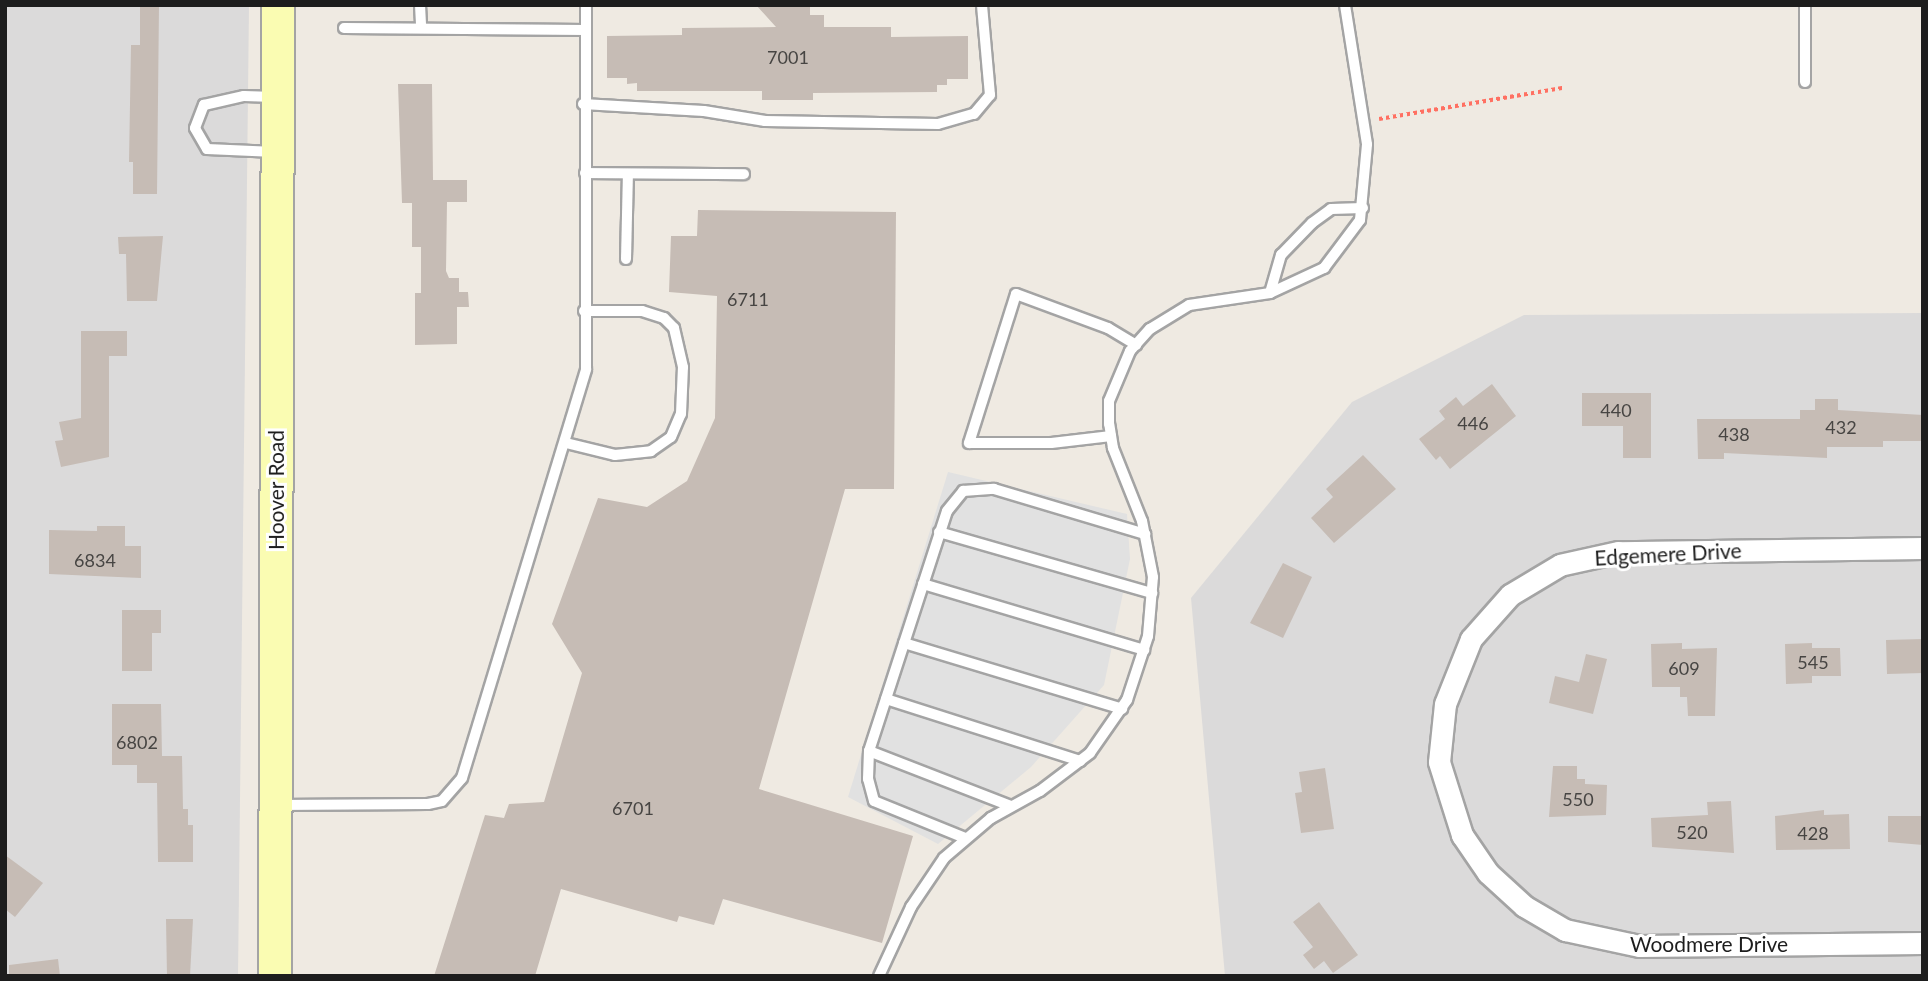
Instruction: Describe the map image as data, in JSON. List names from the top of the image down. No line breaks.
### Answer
{"streets":{"street":["Hoover Road","Edgemere Drive","Woodmere Drive"]},"crossings":[["Edgemere Drive","Woodmere Drive"]],"house_numbers":["7001","6711","440","446","432","438","6834","545","609","6802","550","6701","520","428"]}
